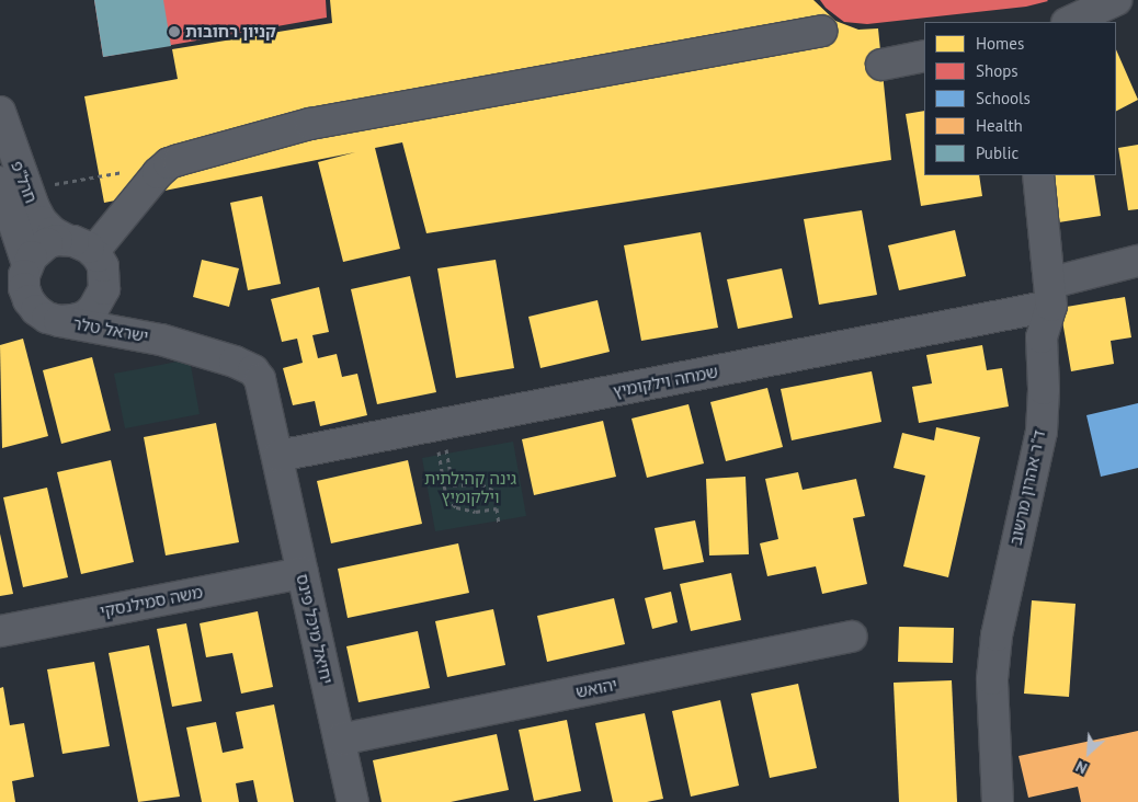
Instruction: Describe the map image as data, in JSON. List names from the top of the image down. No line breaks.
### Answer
{"streets":{"street":["חרל\"פ","ישראל טלר","שמחה וילקומיץ","ד\"ר אהרון מרשוב","משה סמילנסקי","יחיאל מיכל פינס","יהואש"]},"crossings":[["חרל\"פ","ישראל טלר"],["ישראל טלר","שמחה וילקומיץ"],["ישראל טלר","יחיאל מיכל פינס"],["שמחה וילקומיץ","ד\"ר אהרון מרשוב"],["שמחה וילקומיץ","יחיאל מיכל פינס"],["משה סמילנסקי","יחיאל מיכל פינס"],["יחיאל מיכל פינס","יהואש"]],"parks":["גינה קהילתית וילקומיץ"],"places":["קניון רחובות"],"legend":["Homes","Shops","Schools","Health","Public"],"north":"bottom left"}
